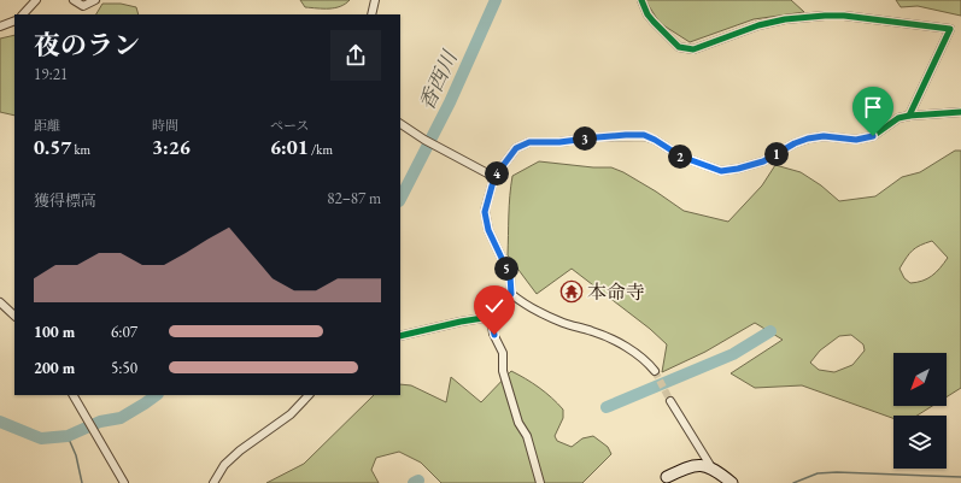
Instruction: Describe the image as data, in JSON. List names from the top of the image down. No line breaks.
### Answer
{"water":["香西川"],"places":{"temple":["本命寺"]},"north":"bottom left","page":{"heading":["夜のラン","19:21"],"stats":[["距離","0.57 km"],["時間","3:26"],["ペース","6:01 /km"]],"pins":["3","1","2","4","5"],"chart":["獲得標高","82–87 m"],"list":[{"name":"100 m","note":"6:07"},{"name":"200 m","note":"5:50"}]}}
